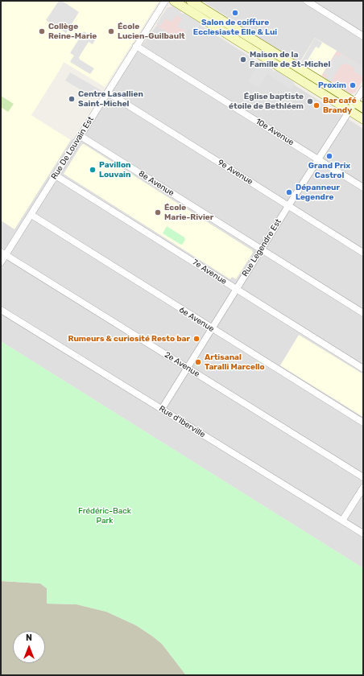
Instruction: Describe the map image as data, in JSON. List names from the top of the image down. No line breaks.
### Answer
{"streets":{"street":["10e Avenue","Rue De Louvain Est","9e Avenue","8e Avenue","Rue Legendre Est","7e Avenue","6e Avenue","2e Avenue","Rue d'Iberville"]},"crossings":[["10e Avenue","Rue De Louvain Est"],["10e Avenue","Rue Legendre Est"],["Rue De Louvain Est","9e Avenue"],["Rue De Louvain Est","8e Avenue"],["Rue De Louvain Est","7e Avenue"],["Rue De Louvain Est","6e Avenue"],["Rue De Louvain Est","2e Avenue"],["9e Avenue","Rue Legendre Est"],["8e Avenue","Rue Legendre Est"],["Rue Legendre Est","7e Avenue"],["Rue Legendre Est","6e Avenue"],["Rue Legendre Est","2e Avenue"],["Rue Legendre Est","Rue d'Iberville"]],"parks":["Frédéric-Back Park"],"places":["Salon de coiffure Ecclesiaste Elle & Lui","Collège Reine-Marie","École Lucien-Guilbault","Maison de la Famille de St-Michel","Proxim","Centre Lasallien Saint-Michel","Église baptiste étoile de Bethléem","Bar café Brandy","Grand Prix Castrol","Pavillon Louvain","Dépanneur Legendre","École Marie-Rivier","Rumeurs & curiosité Resto bar","Artisanal Taralli Marcello"],"north":"top"}
